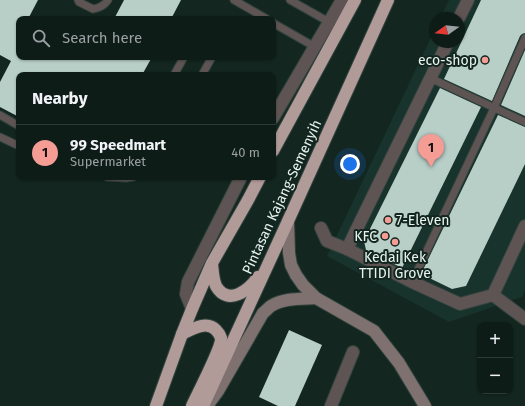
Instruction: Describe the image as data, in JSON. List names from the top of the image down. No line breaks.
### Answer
{"streets":{"highway":["Pintasan Kajang-Semenyih"]},"places":["eco-shop","7-Eleven","KFC","Kedai Kek TTIDI Grove"],"north":"left","page":{"search":"Search here","heading":"Nearby","list":[{"mark":"1","name":"99 Speedmart","note":"Supermarket","value":"40 m"}],"pins":"1","map_buttons":["+","−"]}}
